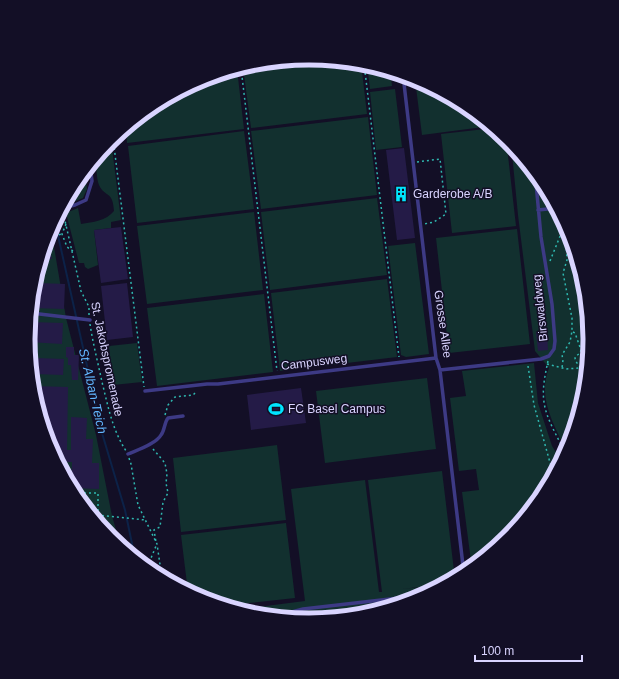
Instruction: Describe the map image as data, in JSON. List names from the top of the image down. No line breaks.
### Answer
{"streets":{"lane":["Birswaldweg","Grosse Allee","Campusweg"],"path":["St. Jakobspromenade"]},"crossings":[["Birswaldweg","Grosse Allee"],["Grosse Allee","Campusweg"]],"water":["St. Alban-Teich"],"places":{"building":["Garderobe A/B"],"sports":["FC Basel Campus"]},"scale_bar":"100 m"}
